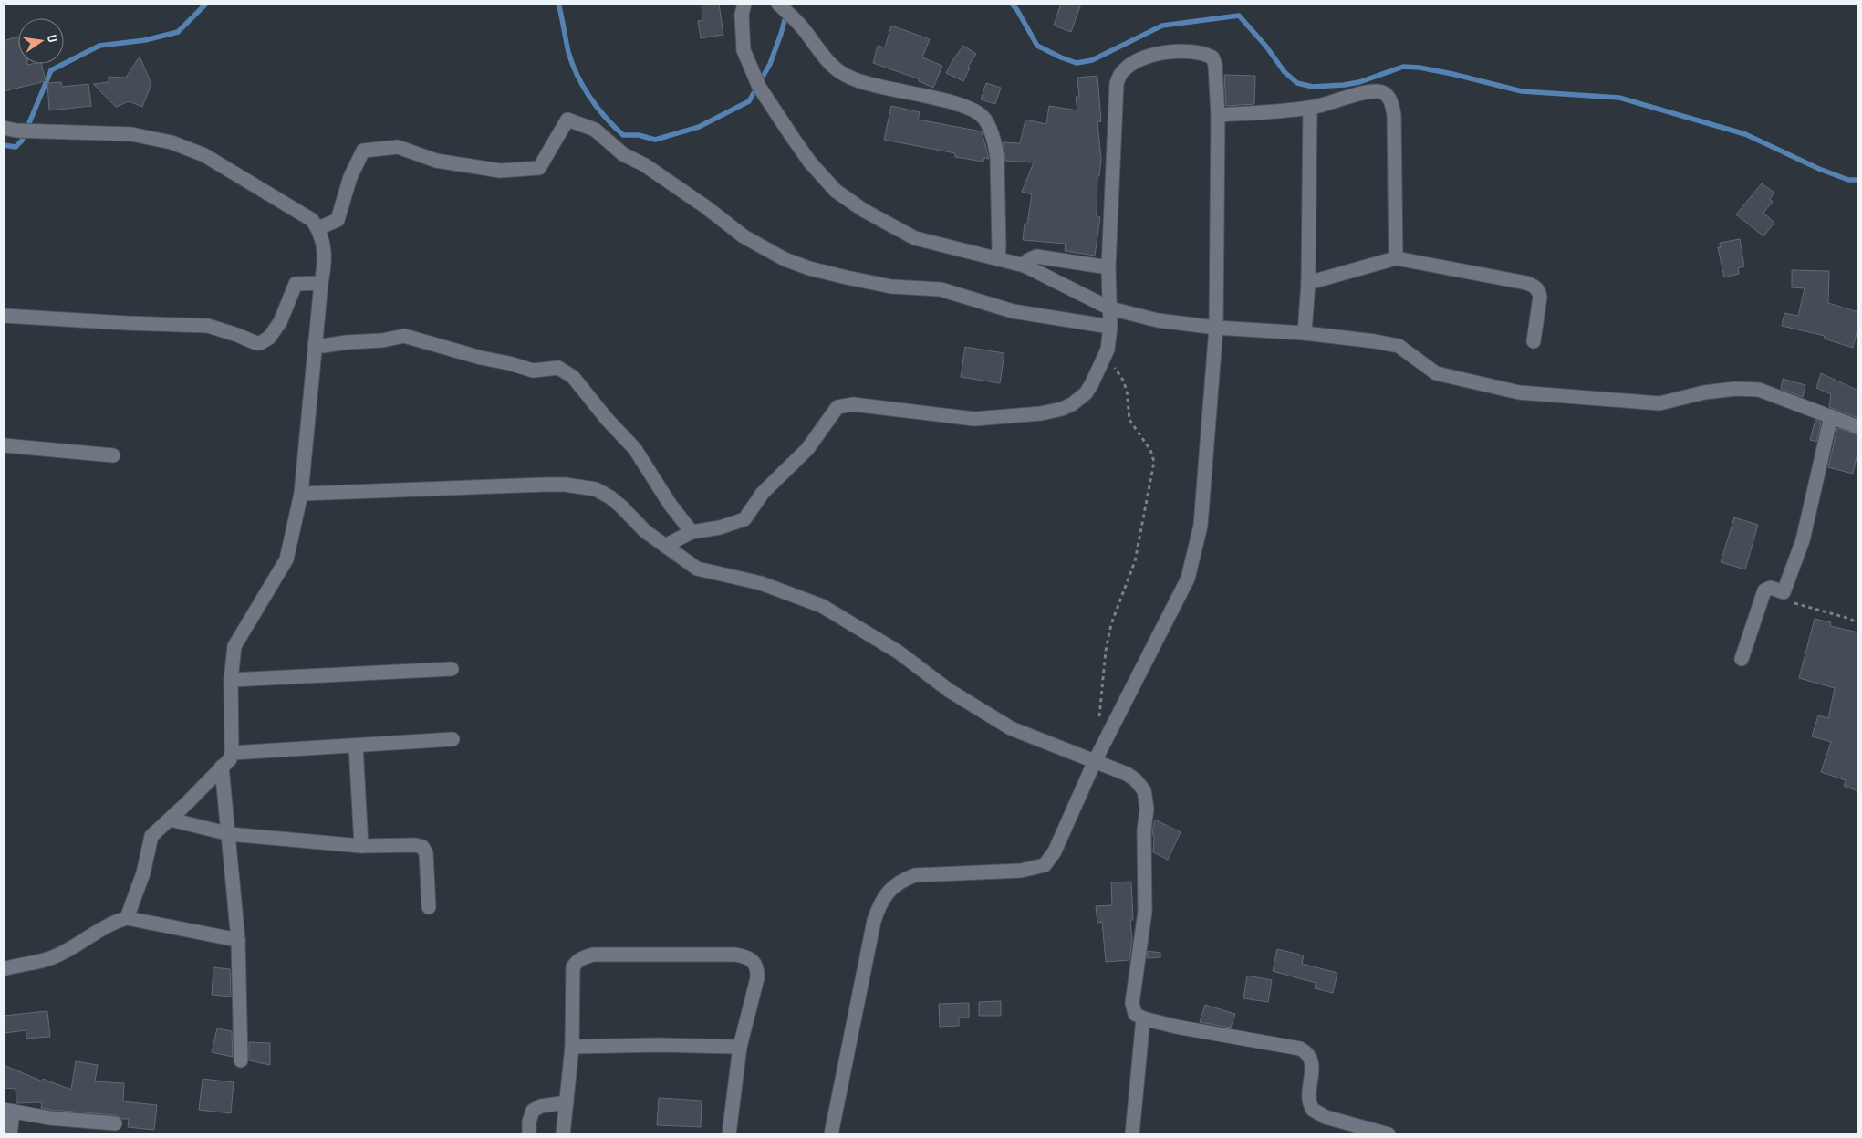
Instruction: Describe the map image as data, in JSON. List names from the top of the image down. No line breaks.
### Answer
{"north":"right"}
